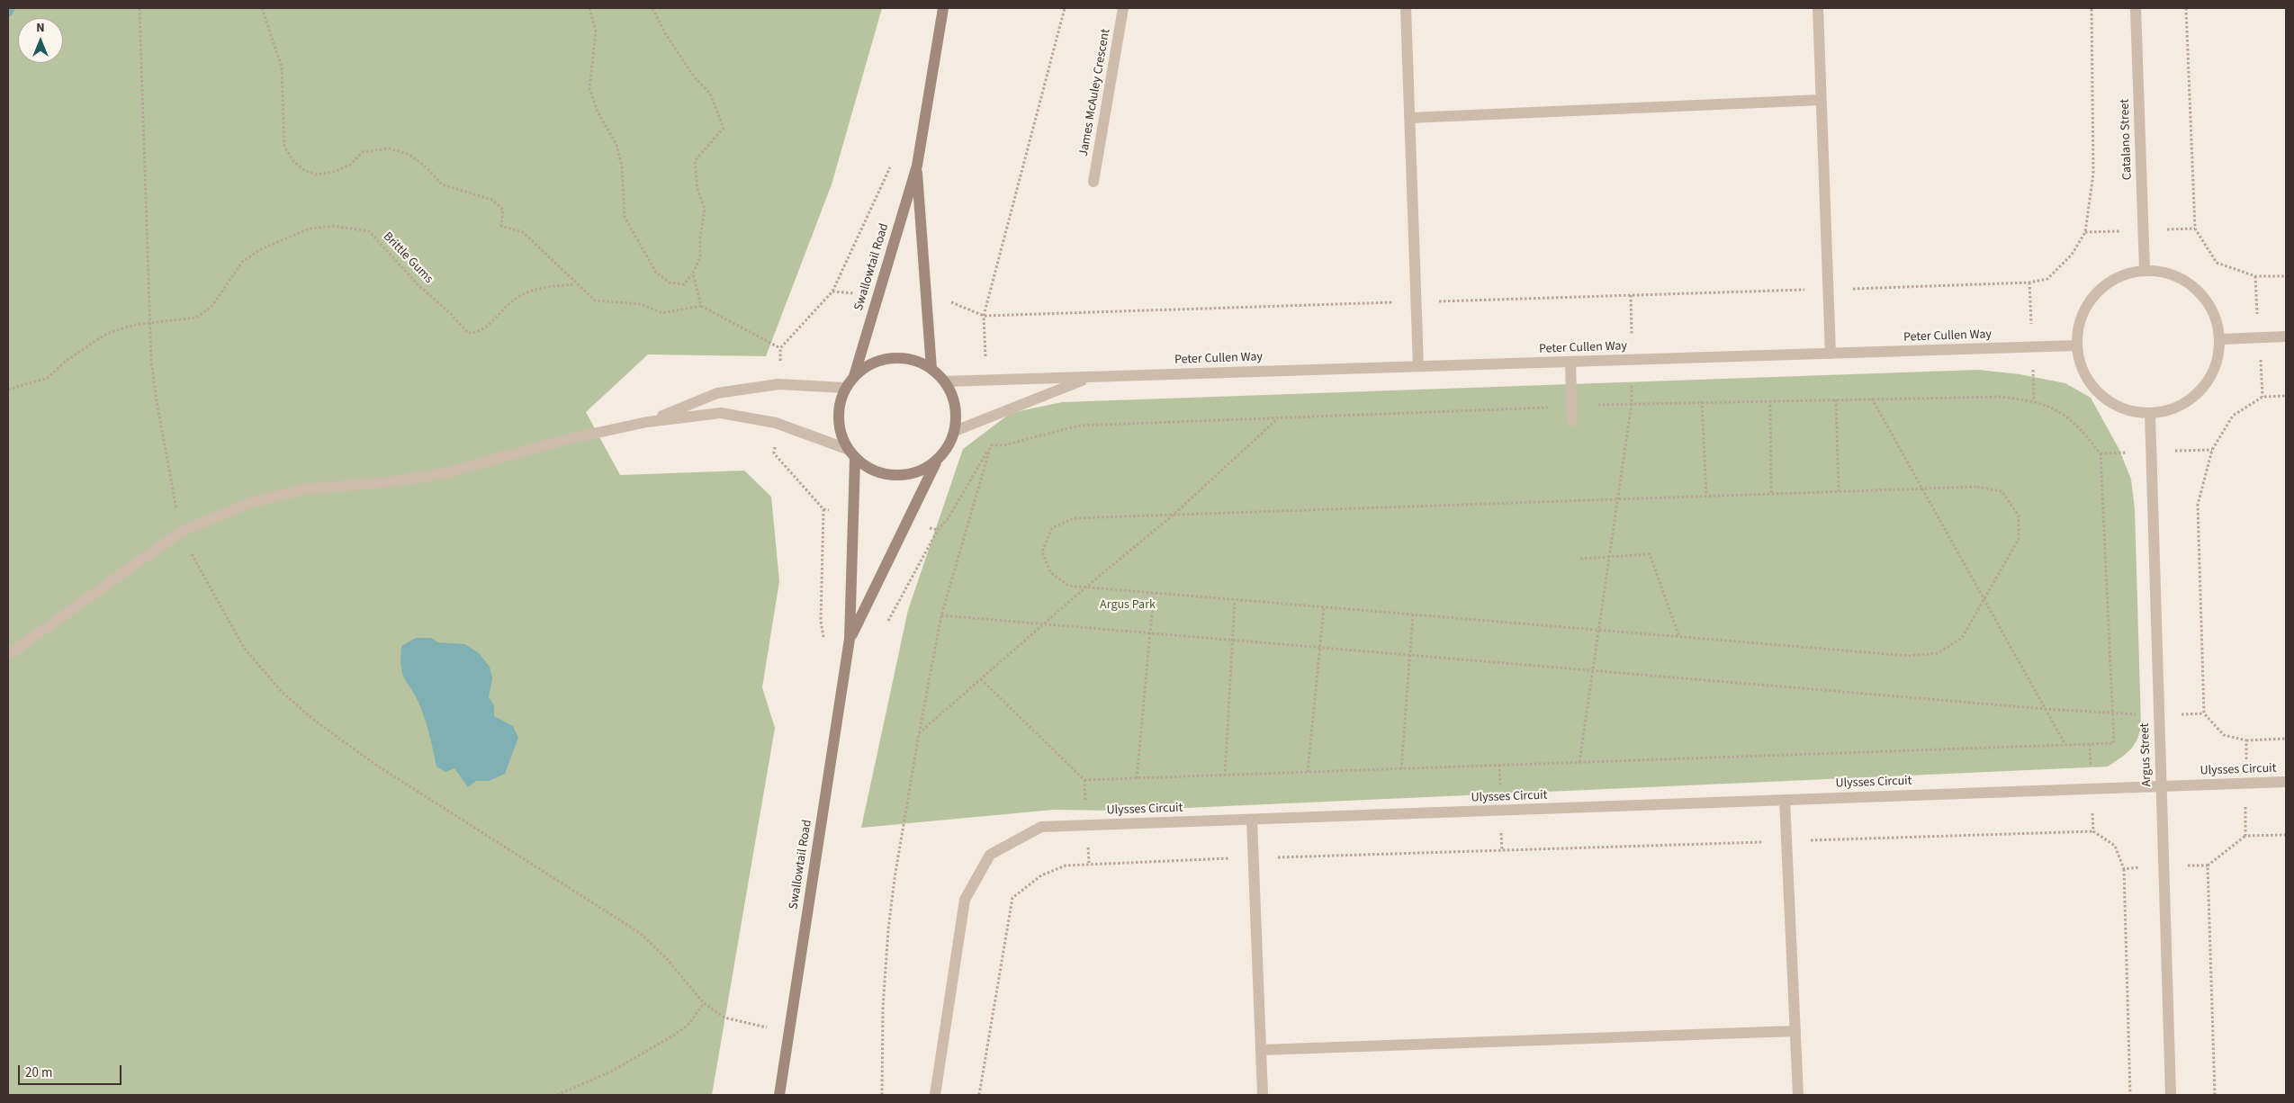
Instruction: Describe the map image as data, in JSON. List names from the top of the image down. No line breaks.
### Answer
{"streets":{"street":["James McAuley Crescent","Catalano Street","Swallowtail Road","Peter Cullen Way","Argus Street","Ulysses Circuit"],"path":["Brittle Gums"]},"crossings":[["Catalano Street","Peter Cullen Way"],["Catalano Street","Argus Street"],["Swallowtail Road","Peter Cullen Way"],["Peter Cullen Way","Argus Street"],["Argus Street","Ulysses Circuit"]],"parks":["Argus Park"],"scale_bar":"20 m","north":"top"}
